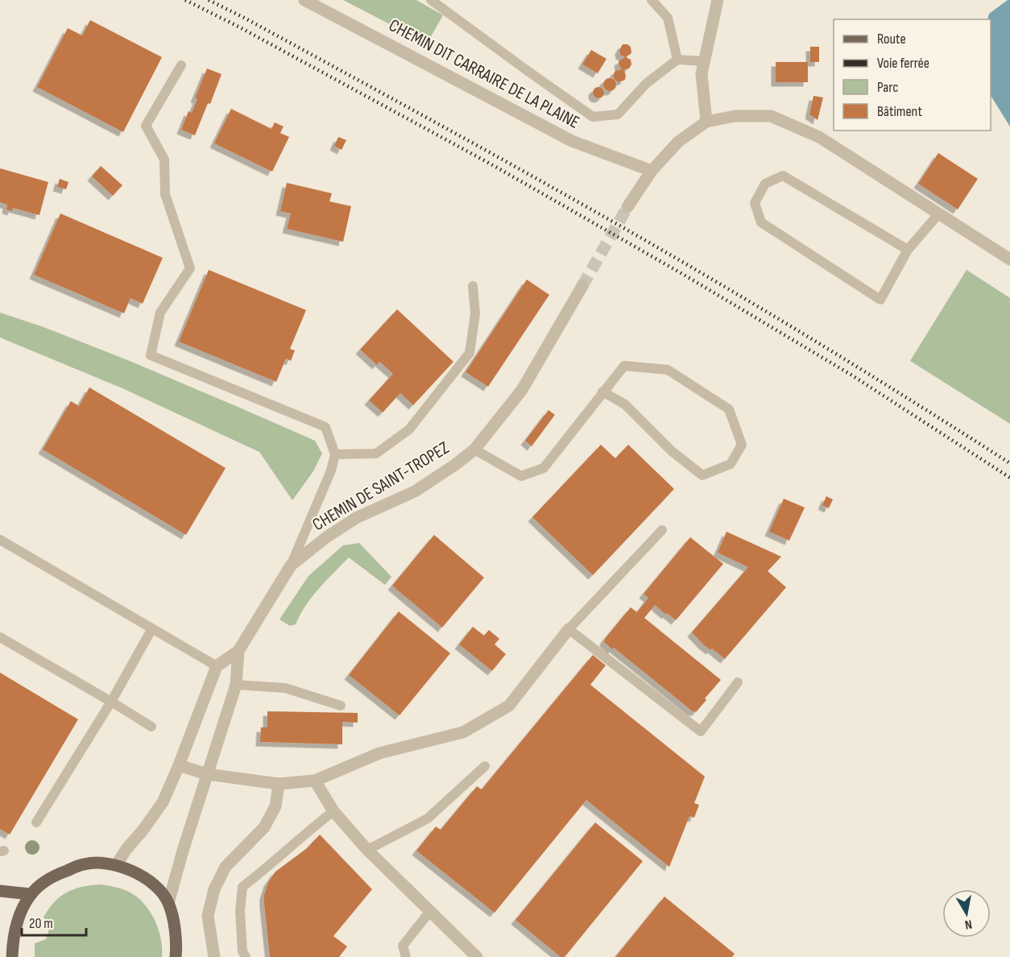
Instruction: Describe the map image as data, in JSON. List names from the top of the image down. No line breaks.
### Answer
{"streets":{"street":["CHEMIN DIT CARRAIRE DE LA PLAINE","CHEMIN DE SAINT-TROPEZ"]},"legend":["Route","Voie ferrée","Parc","Bâtiment"],"scale_bar":"20 m","north":"bottom"}
